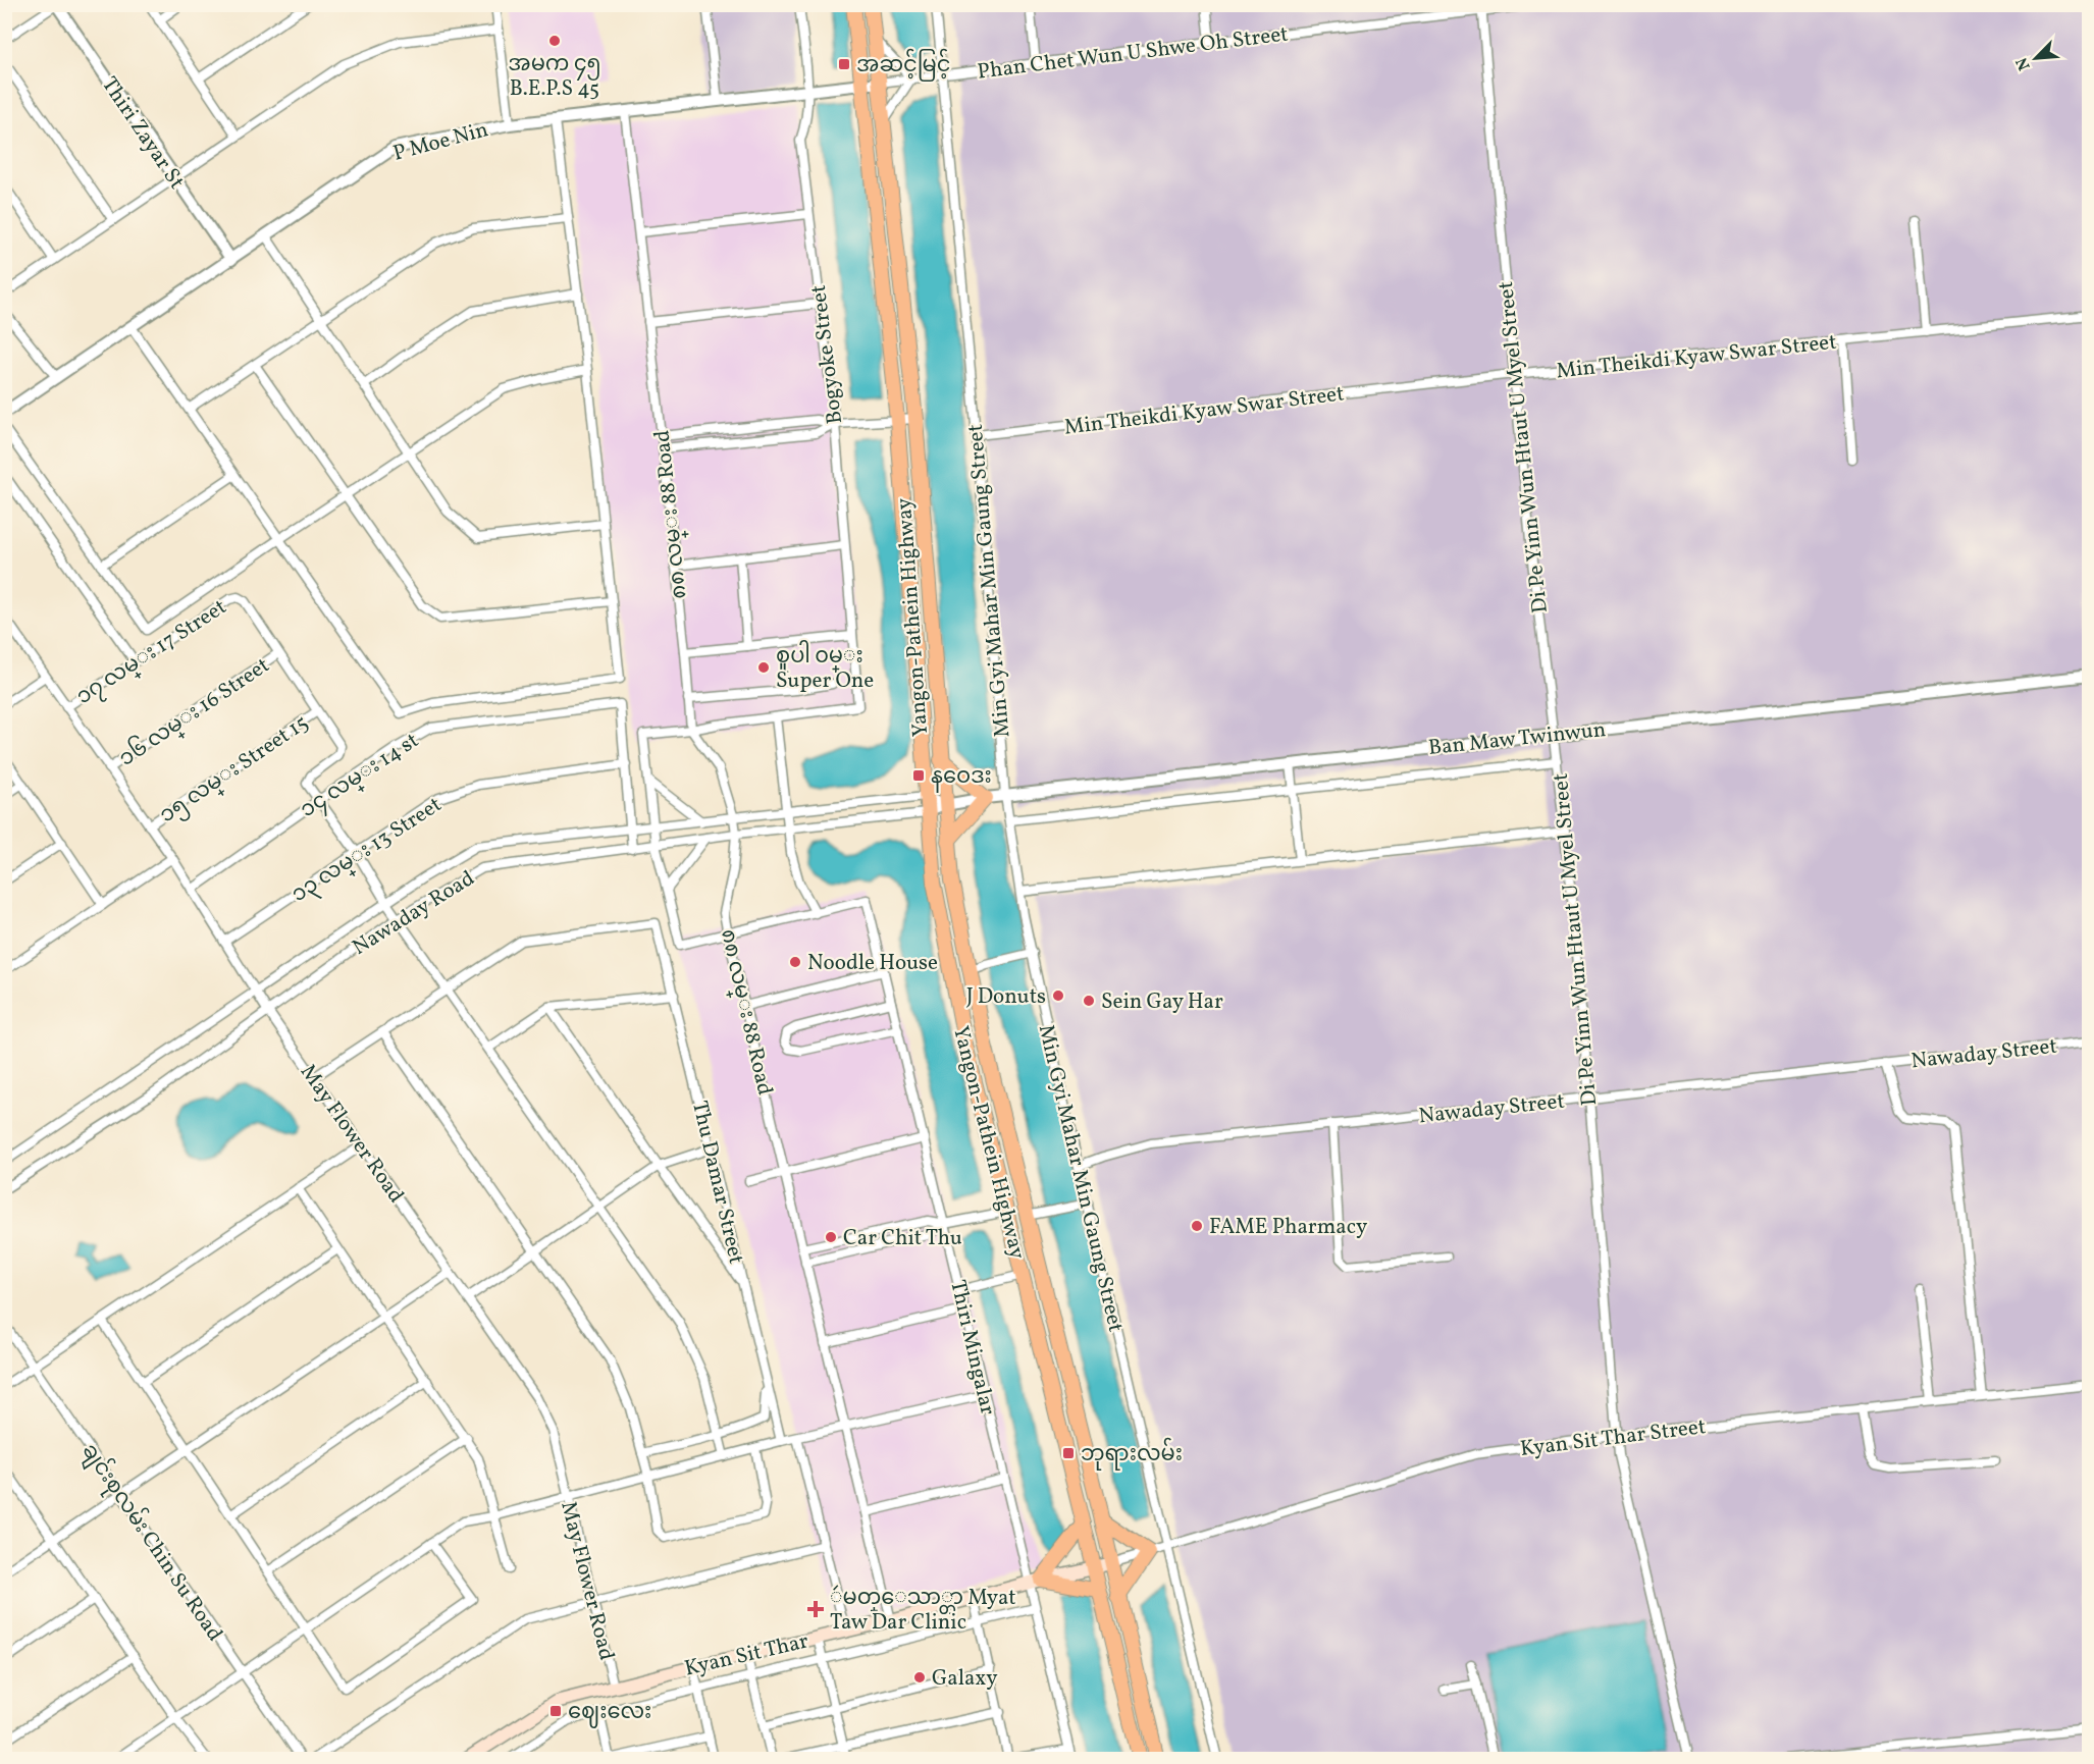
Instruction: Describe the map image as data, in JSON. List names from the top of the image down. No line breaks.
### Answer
{"streets":{"main road":["Yangon-Pathein Highway","Kyan Sit Thar"],"street":["Phan Chet Wun U Shwe Oh Street","Thiri Zayar St","P Moe Nin","Bogyoke Street","Min Theikdi Kyaw Swar Street","Di Pe Yinn Wun Htaut U Myel Street","၈၈ လမ္း 88 Road","Min Gyi Mahar Min Gaung Street","၁၇ လမ္း 17 Street","၁၆ လမ္း 16 Street","Ban Maw Twinwun","၁၅ လမ္း Street 15","၁၄ လမ္း 14 st","၁၃ လမ္း 13 Street","Nawaday Road","Nawaday Street","May Flower Road","Thu Damar Street","Thiri Mingalar","Kyan Sit Thar Street","ချင်းစုလမ်း Chin Su Road"]},"crossings":[["Phan Chet Wun U Shwe Oh Street","P Moe Nin"],["Phan Chet Wun U Shwe Oh Street","Di Pe Yinn Wun Htaut U Myel Street"],["Phan Chet Wun U Shwe Oh Street","Min Gyi Mahar Min Gaung Street"],["Phan Chet Wun U Shwe Oh Street","Yangon-Pathein Highway"],["Thiri Zayar St","P Moe Nin"],["P Moe Nin","Bogyoke Street"],["P Moe Nin","၈၈ လမ္း 88 Road"],["P Moe Nin","Yangon-Pathein Highway"],["Min Theikdi Kyaw Swar Street","Di Pe Yinn Wun Htaut U Myel Street"],["Min Theikdi Kyaw Swar Street","Min Gyi Mahar Min Gaung Street"],["Di Pe Yinn Wun Htaut U Myel Street","Ban Maw Twinwun"],["Di Pe Yinn Wun Htaut U Myel Street","Nawaday Street"],["Di Pe Yinn Wun Htaut U Myel Street","Kyan Sit Thar Street"],["၈၈ လမ္း 88 Road","Nawaday Road"],["၈၈ လမ္း 88 Road","Kyan Sit Thar"],["Min Gyi Mahar Min Gaung Street","Ban Maw Twinwun"],["Min Gyi Mahar Min Gaung Street","Nawaday Street"],["Min Gyi Mahar Min Gaung Street","Kyan Sit Thar Street"],["Yangon-Pathein Highway","Ban Maw Twinwun"],["Yangon-Pathein Highway","Nawaday Road"],["Yangon-Pathein Highway","Kyan Sit Thar Street"],["Yangon-Pathein Highway","Kyan Sit Thar"],["၁၇ လမ္း 17 Street","၁၆ လမ္း 16 Street"],["၁၇ လမ္း 17 Street","၁၅ လမ္း Street 15"],["၁၇ လမ္း 17 Street","၁၄ လမ္း 14 st"],["၁၇ လမ္း 17 Street","May Flower Road"],["၁၆ လမ္း 16 Street","May Flower Road"],["Ban Maw Twinwun","Nawaday Road"],["၁၅ လမ္း Street 15","May Flower Road"],["၁၄ လမ္း 14 st","၁၃ လမ္း 13 Street"],["၁၄ လမ္း 14 st","May Flower Road"],["၁၃ လမ္း 13 Street","May Flower Road"],["Nawaday Road","May Flower Road"],["May Flower Road","Kyan Sit Thar"],["Thiri Mingalar","Kyan Sit Thar"],["Kyan Sit Thar Street","Kyan Sit Thar"]],"places":{"other":["အမက ၄၅ B.E.P.S 45","စူပါ ၀မ္း Super One","Noodle House","J Donuts","Sein Gay Har","FAME Pharmacy","Car Chit Thu","Galaxy"],"transit":["အဆင့်မြင့်","နဝေဒး","ဘုရားလမ်း","ဈေးလေး"],"health":["ဴမတ္ေသာ္တာ Myat Taw Dar Clinic"]},"north":"bottom left"}
